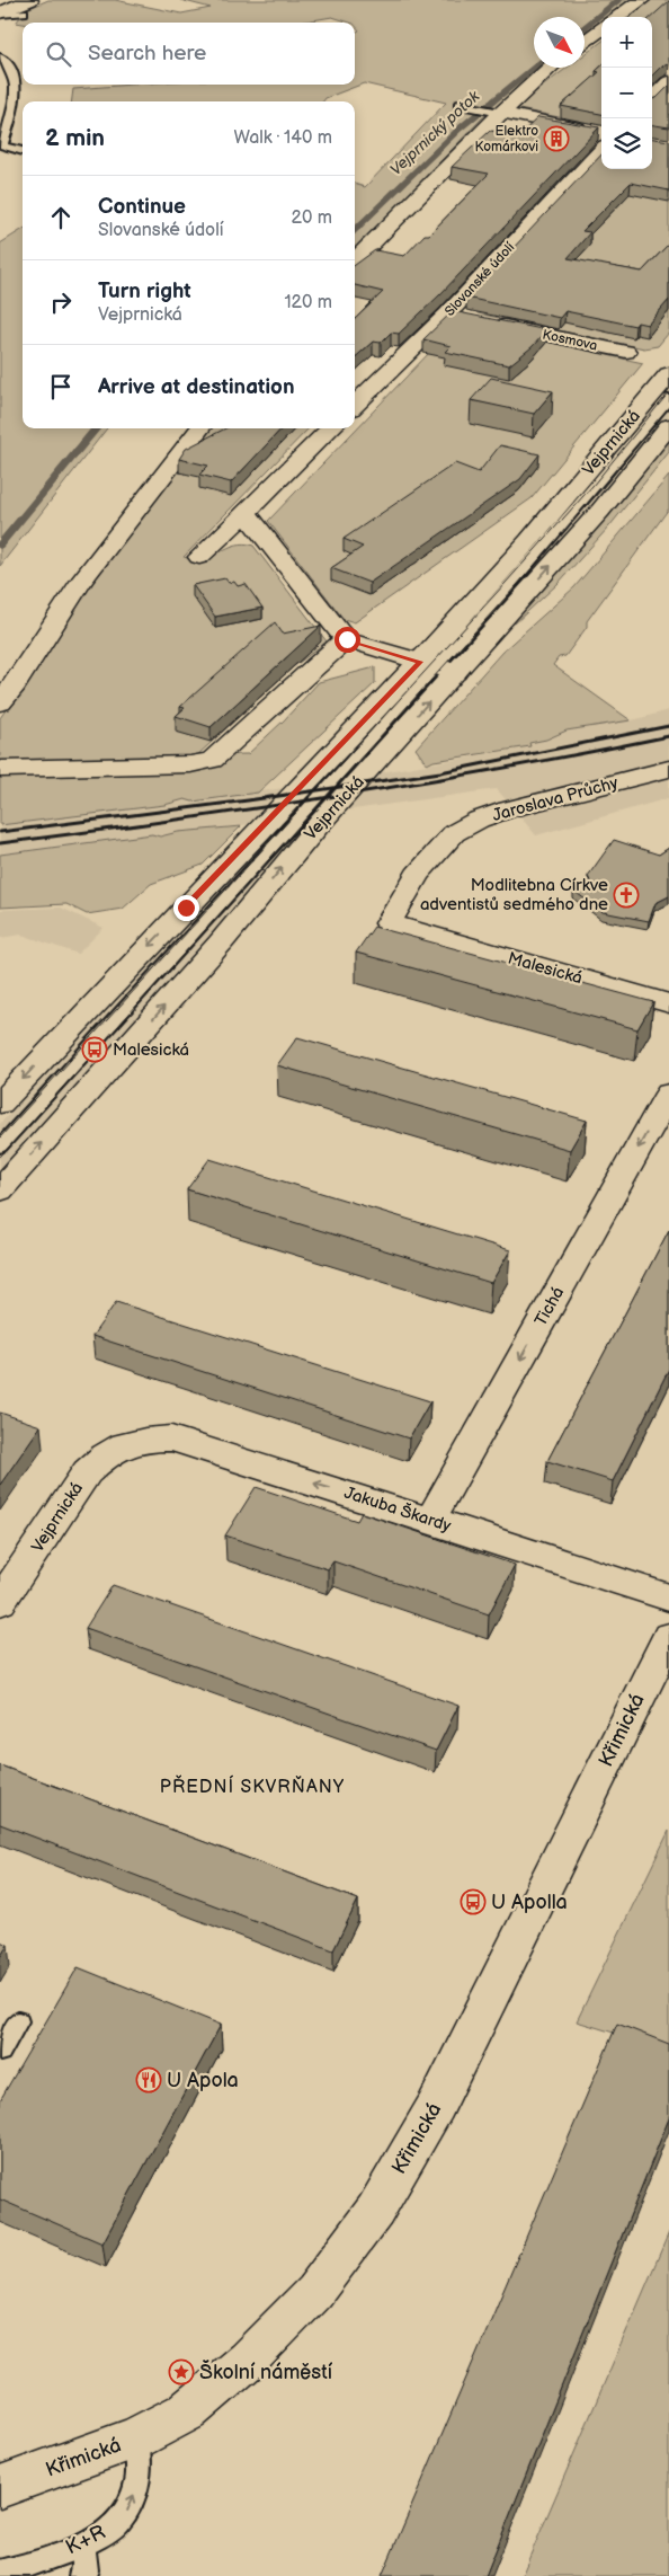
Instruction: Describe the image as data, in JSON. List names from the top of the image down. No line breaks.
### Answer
{"streets":{"street":["Slovanské údolí","Kosmova","Vejprnická","Jaroslava Průchy","Malesická","Tichá","Jakuba Škardy","Křimická"],"lane":["K+R"]},"crossings":[["Vejprnická","Jakuba Škardy"],["Jaroslava Průchy","Malesická"],["Tichá","Jakuba Škardy"],["Křimická","K+R"]],"one_way":["Tichá","Jakuba Škardy","K+R"],"districts":["PŘEDNÍ SKVRŇANY"],"water":["Vejprnický potok"],"places":{"building":["Elektro Komárkovi"],"church":["Modlitebna Církve adventistů sedmého dne"],"bus stop":["Malesická","U Apolla"],"restaurant":["U Apola"],"place":["Školní náměstí"]},"north":"bottom right","page":{"map_buttons":["+","−"],"search":"Search here","heading":["2 min","Walk · 140 m"],"list":[["Continue","Slovanské údolí","20 m"],["Turn right","Vejprnická","120 m"],"Arrive at destination"]}}
